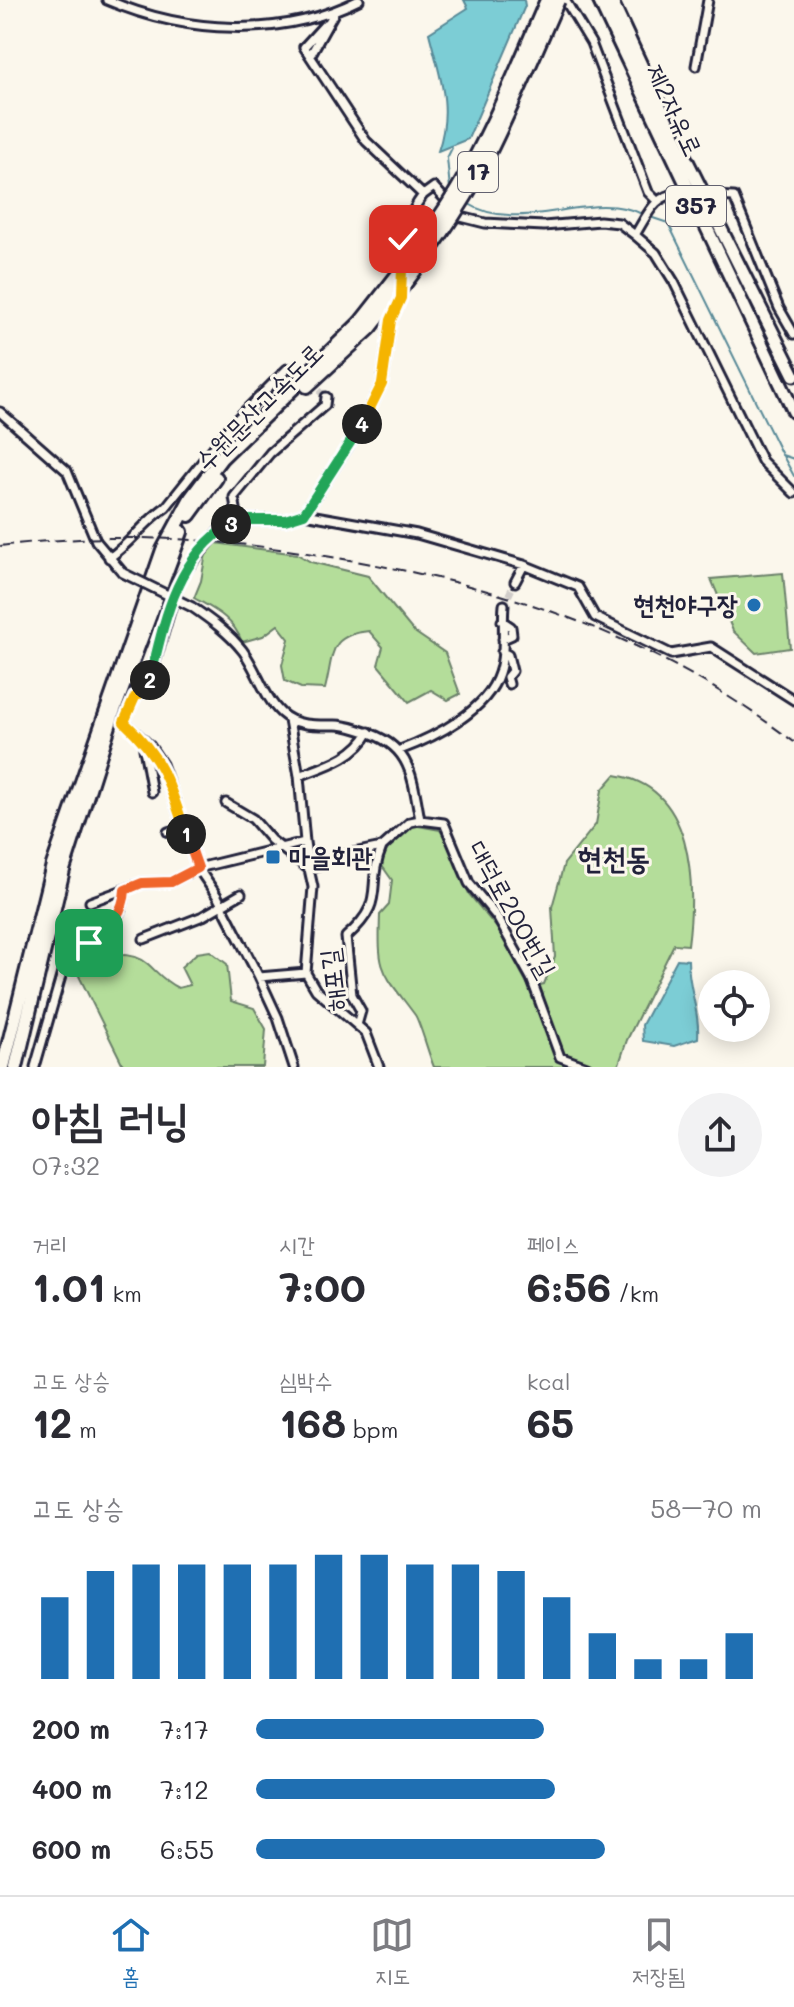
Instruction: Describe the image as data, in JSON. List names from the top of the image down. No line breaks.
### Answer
{"streets":{"highway":["제2자유로","17","357","수원문산고속도로"],"street":["대덕로200번길","해포길"]},"districts":["현천동"],"places":{"other":["현천야구장"],"transit":["마을회관"]},"page":{"pins":["4","3","2","1"],"heading":["아침 러닝","07:32"],"stats":[["거리","1.01 km"],["시간","7:00"],["페이스","6:56 /km"],["고도 상승","12 m"],["심박수","168 bpm"],["kcal","65"]],"chart":["고도 상승","58–70 m"],"list":[{"name":"200 m","note":"7:17"},{"name":"400 m","note":"7:12"},{"name":"600 m","note":"6:55"}],"tabs":["홈","지도","저장됨"]}}
